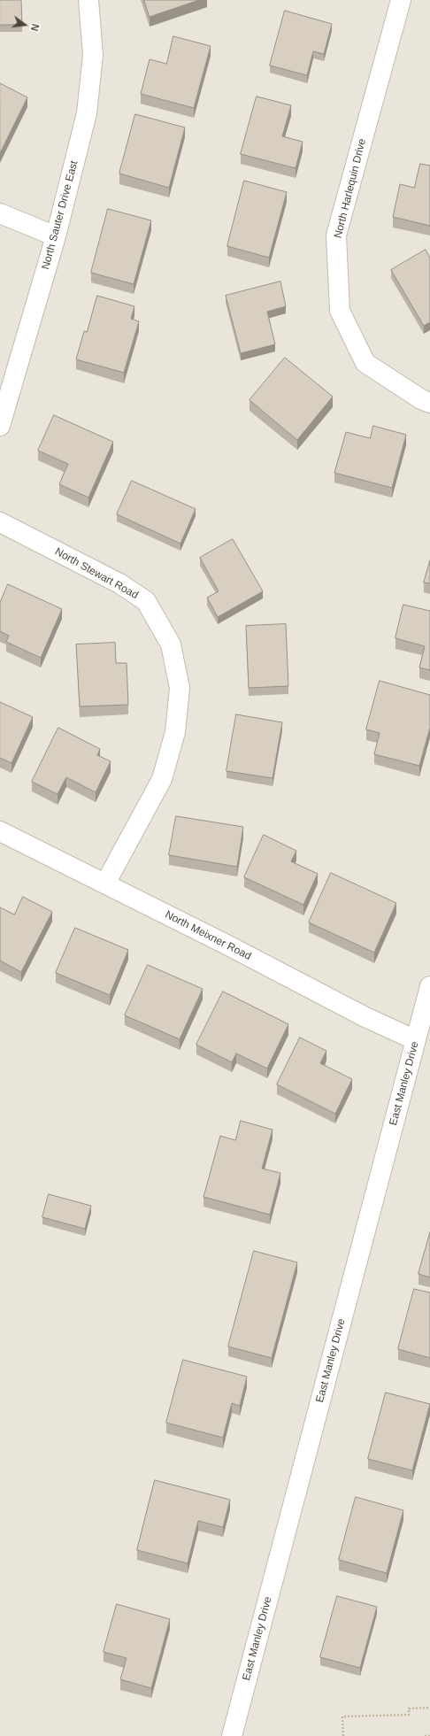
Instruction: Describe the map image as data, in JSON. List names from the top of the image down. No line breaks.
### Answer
{"streets":{"street":["North Harlequin Drive","North Sauter Drive East","North Stewart Road","North Meixner Road","East Manley Drive"]},"crossings":[["North Stewart Road","North Meixner Road"],["North Meixner Road","East Manley Drive"]],"north":"right"}
